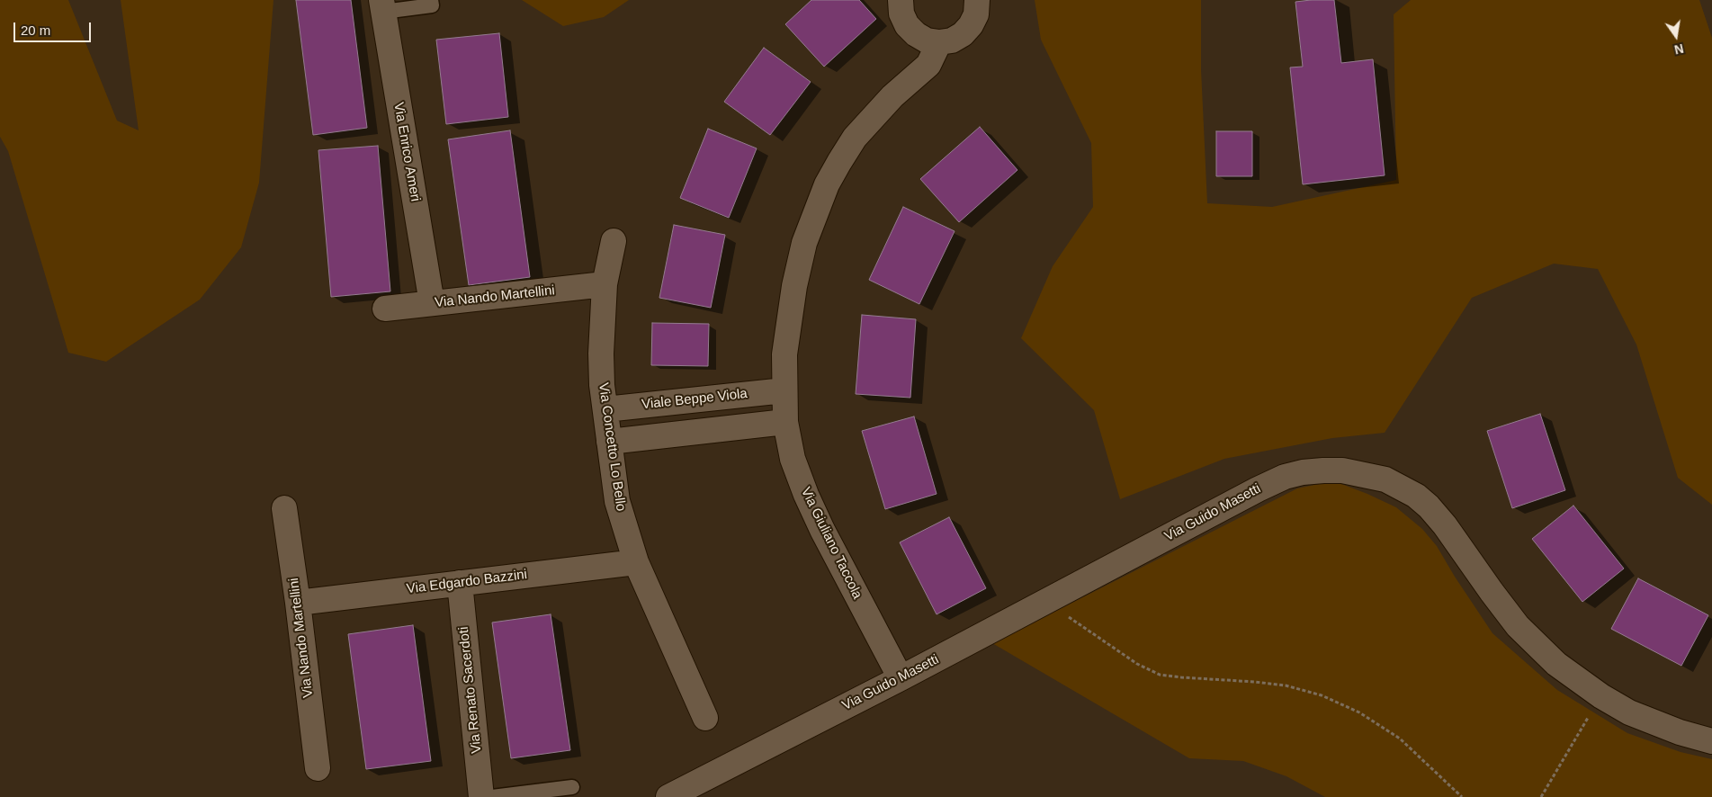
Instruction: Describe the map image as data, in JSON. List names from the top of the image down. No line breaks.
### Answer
{"streets":{"street":["Via Enrico Ameri","Via Nando Martellini","Viale Beppe Viola","Via Concetto Lo Bello","Via Guido Masetti","Via Giuliano Taccola","Via Edgardo Bazzini","Via Renato Sacerdoti"]},"crossings":[["Via Enrico Ameri","Via Nando Martellini"],["Via Nando Martellini","Via Concetto Lo Bello"],["Via Nando Martellini","Via Edgardo Bazzini"],["Viale Beppe Viola","Via Concetto Lo Bello"],["Viale Beppe Viola","Via Giuliano Taccola"],["Via Concetto Lo Bello","Via Edgardo Bazzini"],["Via Guido Masetti","Via Giuliano Taccola"],["Via Edgardo Bazzini","Via Renato Sacerdoti"]],"scale_bar":"20 m","north":"bottom"}
